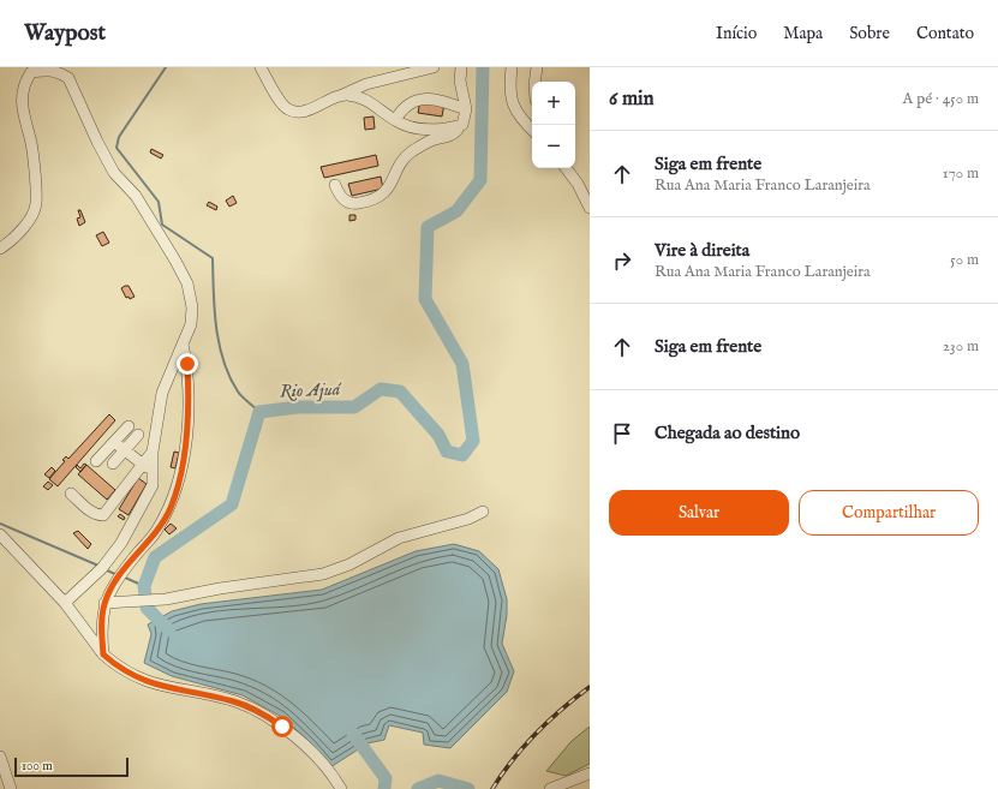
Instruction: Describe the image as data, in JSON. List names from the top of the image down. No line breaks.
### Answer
{"water":["Rio Ajuá"],"scale_bar":"100 m","page":{"header":"Waypost","nav":["Início","Mapa","Sobre","Contato"],"heading":["6 min","A pé · 450 m"],"map_buttons":["+","−"],"list":[["Siga em frente","Rua Ana Maria Franco Laranjeira","170 m"],["Vire à direita","Rua Ana Maria Franco Laranjeira","50 m"],["Siga em frente","230 m"],"Chegada ao destino"],"buttons":["Salvar","Compartilhar"],"scale":"100 m"}}
